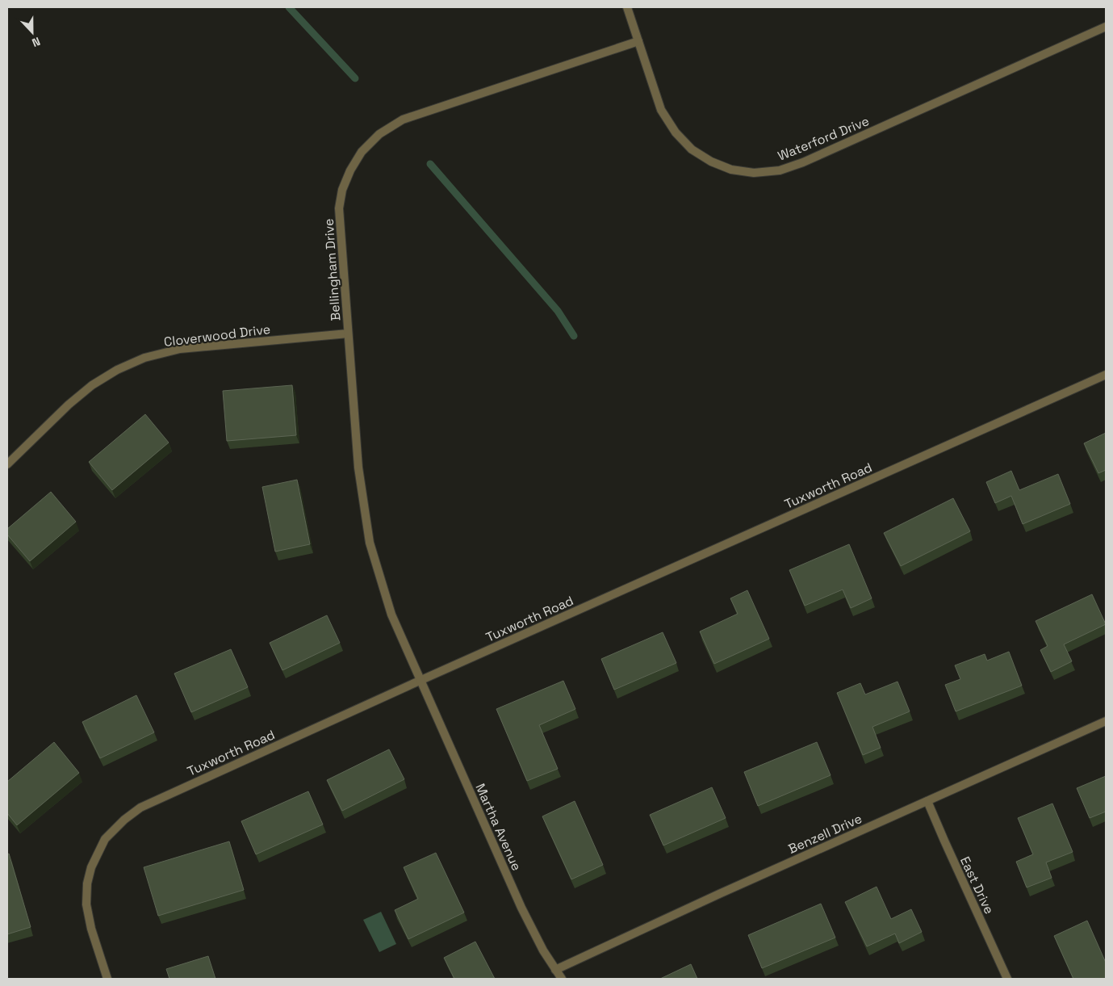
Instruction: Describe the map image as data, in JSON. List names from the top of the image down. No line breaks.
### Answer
{"streets":{"street":["Waterford Drive","Bellingham Drive","Cloverwood Drive","Tuxworth Road","Martha Avenue","Benzell Drive","East Drive"]},"crossings":[["Waterford Drive","Bellingham Drive"],["Bellingham Drive","Cloverwood Drive"],["Bellingham Drive","Tuxworth Road"],["Bellingham Drive","Martha Avenue"],["Tuxworth Road","Martha Avenue"],["Martha Avenue","Benzell Drive"],["Benzell Drive","East Drive"]],"north":"bottom"}
